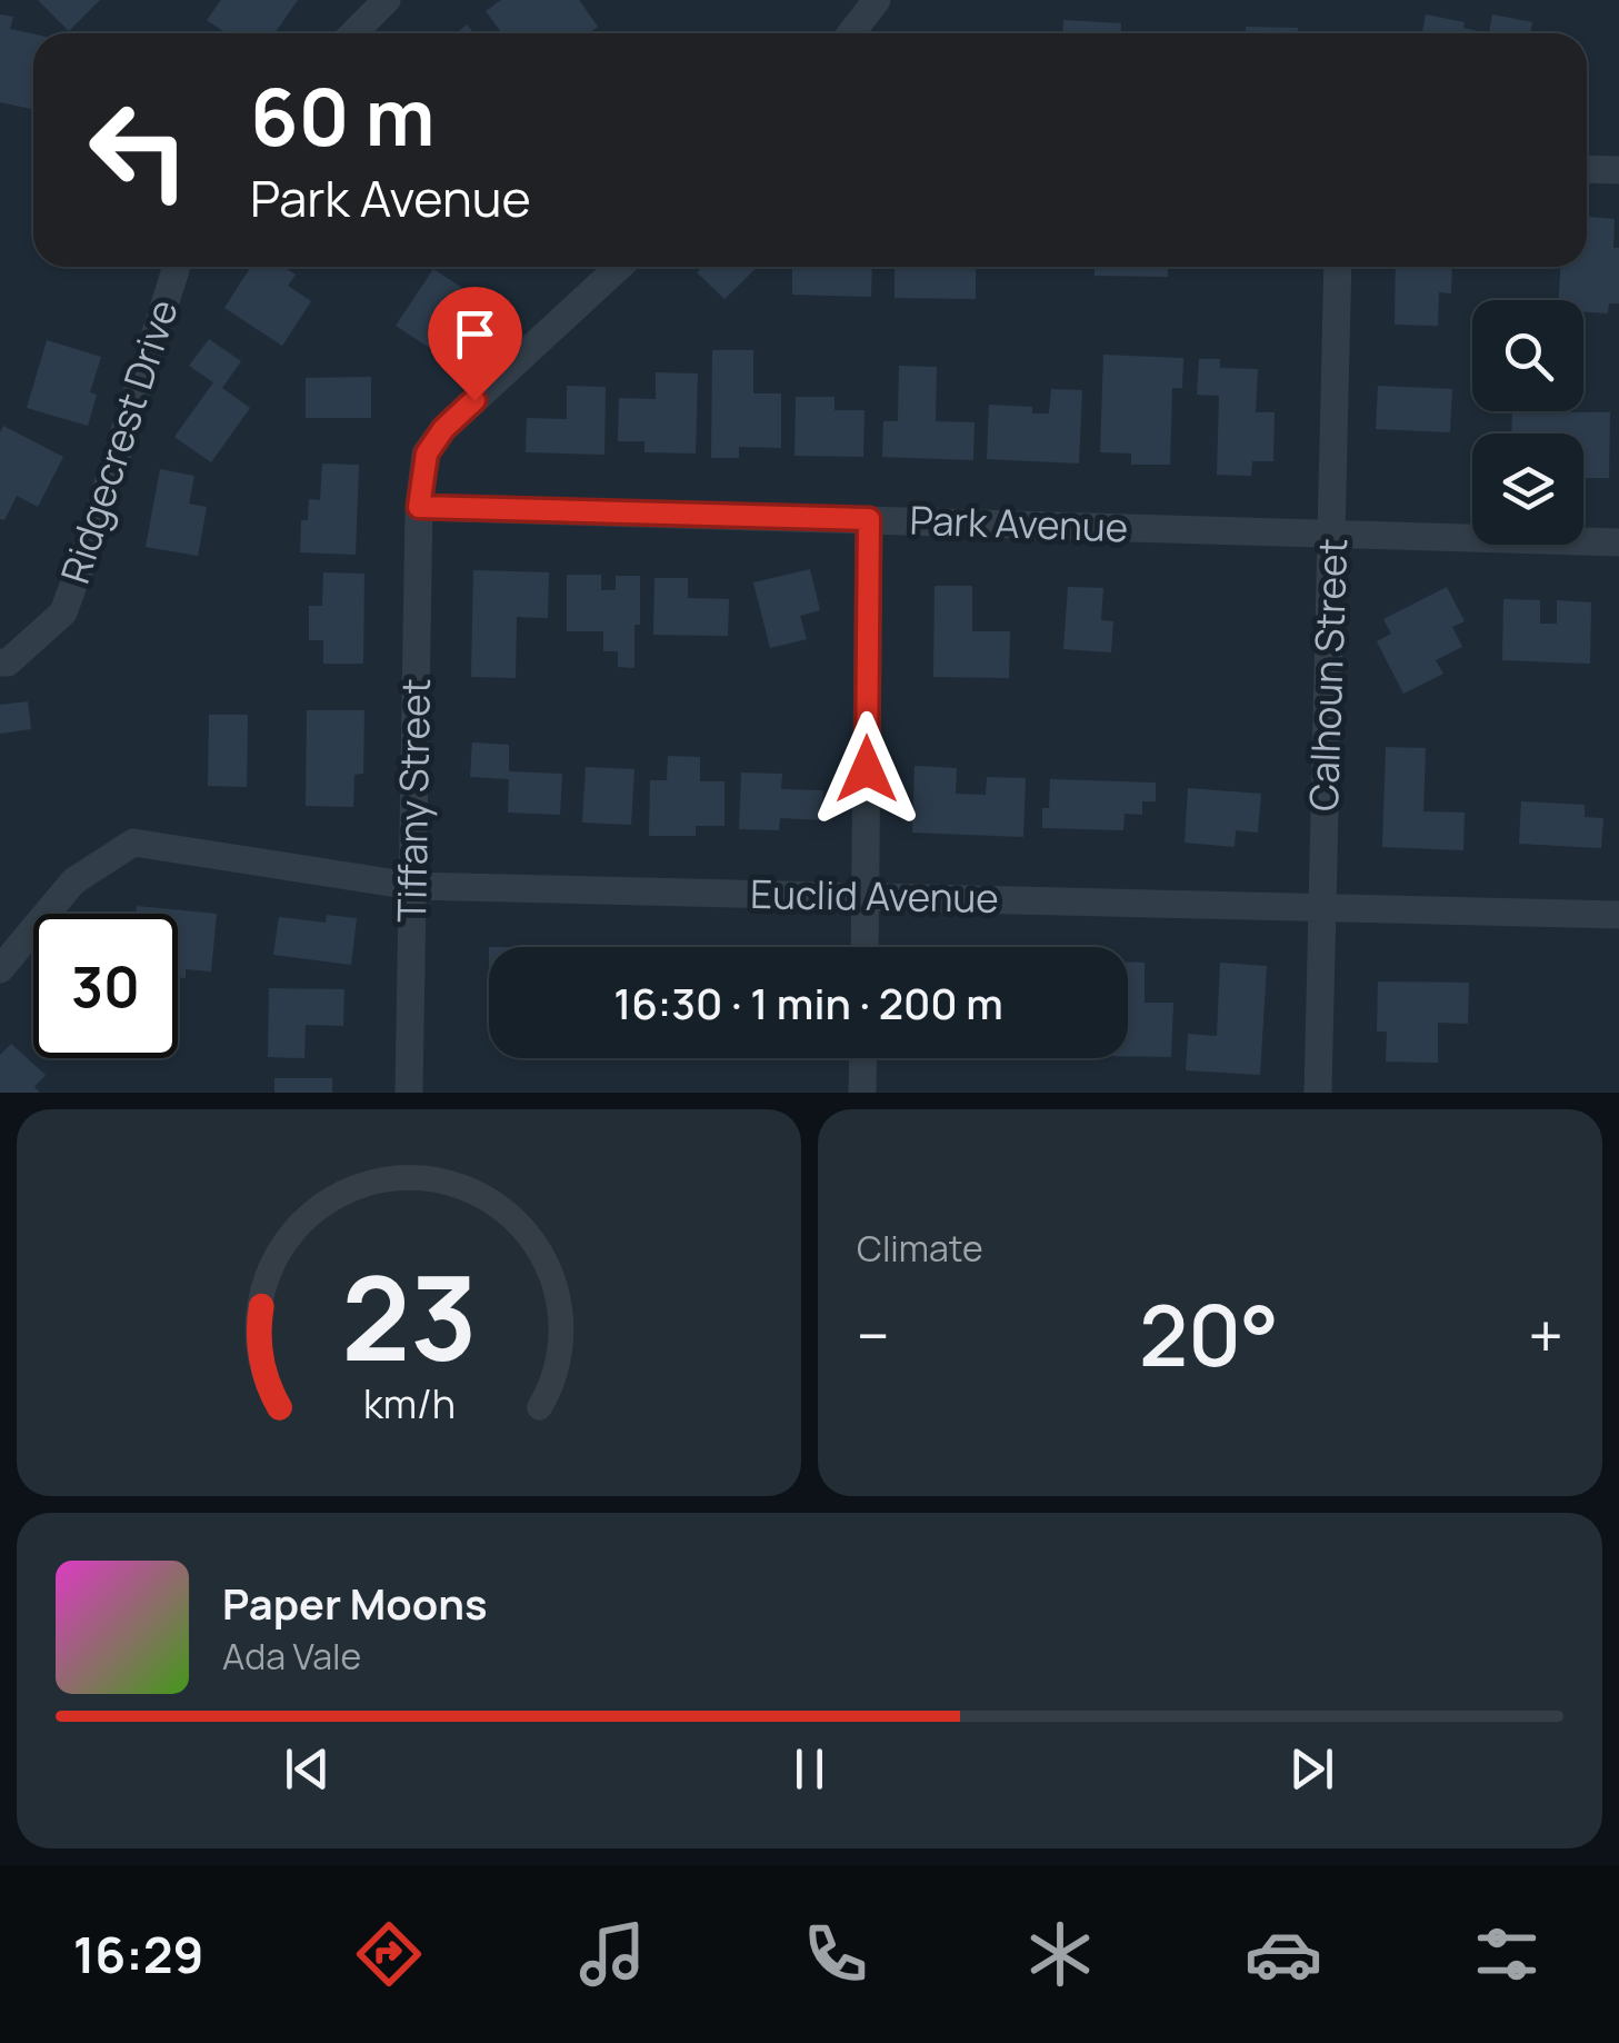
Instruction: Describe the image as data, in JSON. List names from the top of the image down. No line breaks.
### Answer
{"streets":{"street":["Ridgecrest Drive","Park Avenue","Calhoun Street","Tiffany Street","Euclid Avenue"]},"crossings":[["Park Avenue","Calhoun Street"],["Park Avenue","Tiffany Street"],["Calhoun Street","Euclid Avenue"],["Tiffany Street","Euclid Avenue"]],"page":{"turn":["60 m","Park Avenue"],"limit":"30","trip":"16:30 · 1 min · 200 m","tile":"Climate","heat":["−","20°","+"],"song":["Paper Moons","Ada Vale"],"tabs":"16:29","gauge":["23","km/h"]}}
